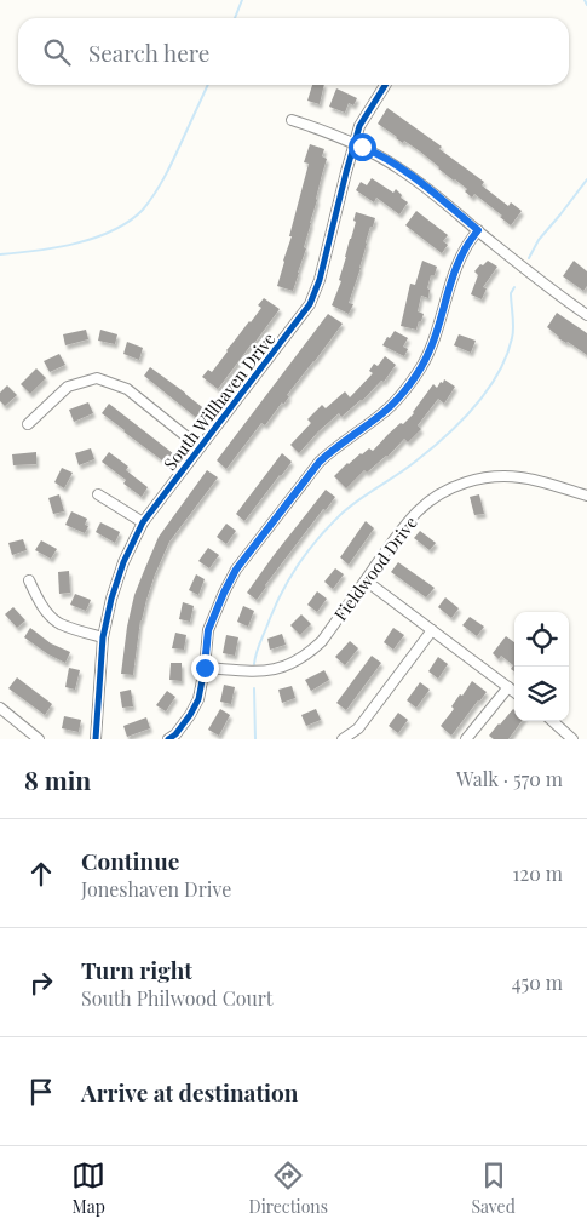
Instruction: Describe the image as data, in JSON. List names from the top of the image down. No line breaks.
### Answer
{"streets":{"street":["South Willhaven Drive","Fieldwood Drive"]},"page":{"search":"Search here","heading":["8 min","Walk · 570 m"],"list":[["Continue","Joneshaven Drive","120 m"],["Turn right","South Philwood Court","450 m"],"Arrive at destination"],"nav":["Map","Directions","Saved"]}}
